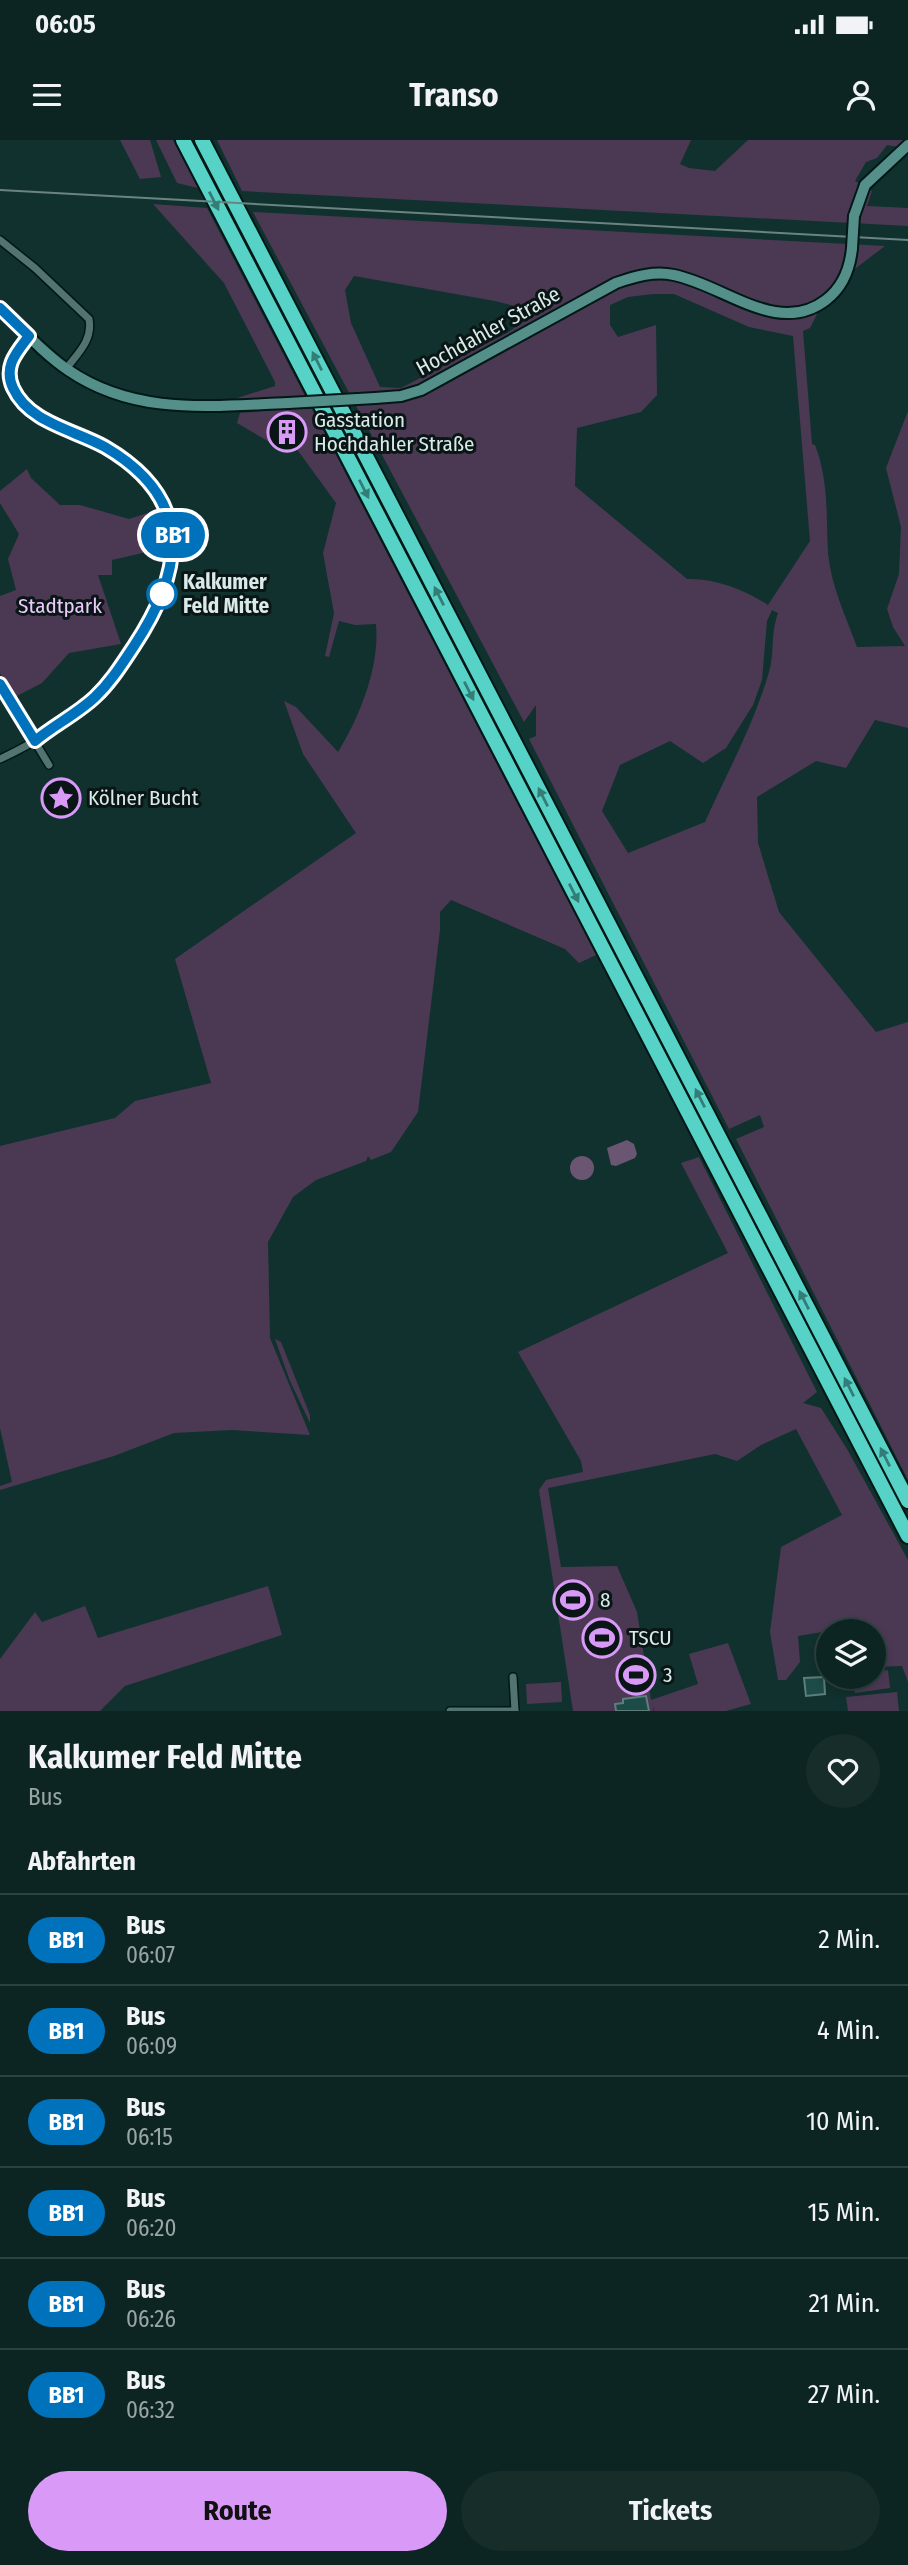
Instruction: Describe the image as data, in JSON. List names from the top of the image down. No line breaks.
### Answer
{"streets":{"main road":["Hochdahler Straße"]},"parks":["Stadtpark"],"places":{"building":["Gasstation Hochdahler Straße"],"other":["Kalkumer Feld Mitte"],"place":["Kölner Bucht"],"sports":["8","TSCU","3"]},"lines":["bus line BB1"],"page":{"status":"06:05","header":"Transo","on_map":"BB1","heading":[["Kalkumer Feld Mitte","Bus"],"Abfahrten"],"list":[{"mark":"BB1","name":"Bus","note":"06:07","value":"2 Min."},{"mark":"BB1","name":"Bus","note":"06:09","value":"4 Min."},{"mark":"BB1","name":"Bus","note":"06:15","value":"10 Min."},{"mark":"BB1","name":"Bus","note":"06:20","value":"15 Min."},{"mark":"BB1","name":"Bus","note":"06:26","value":"21 Min."},{"mark":"BB1","name":"Bus","note":"06:32","value":"27 Min."}],"buttons":["Route","Tickets"]}}
